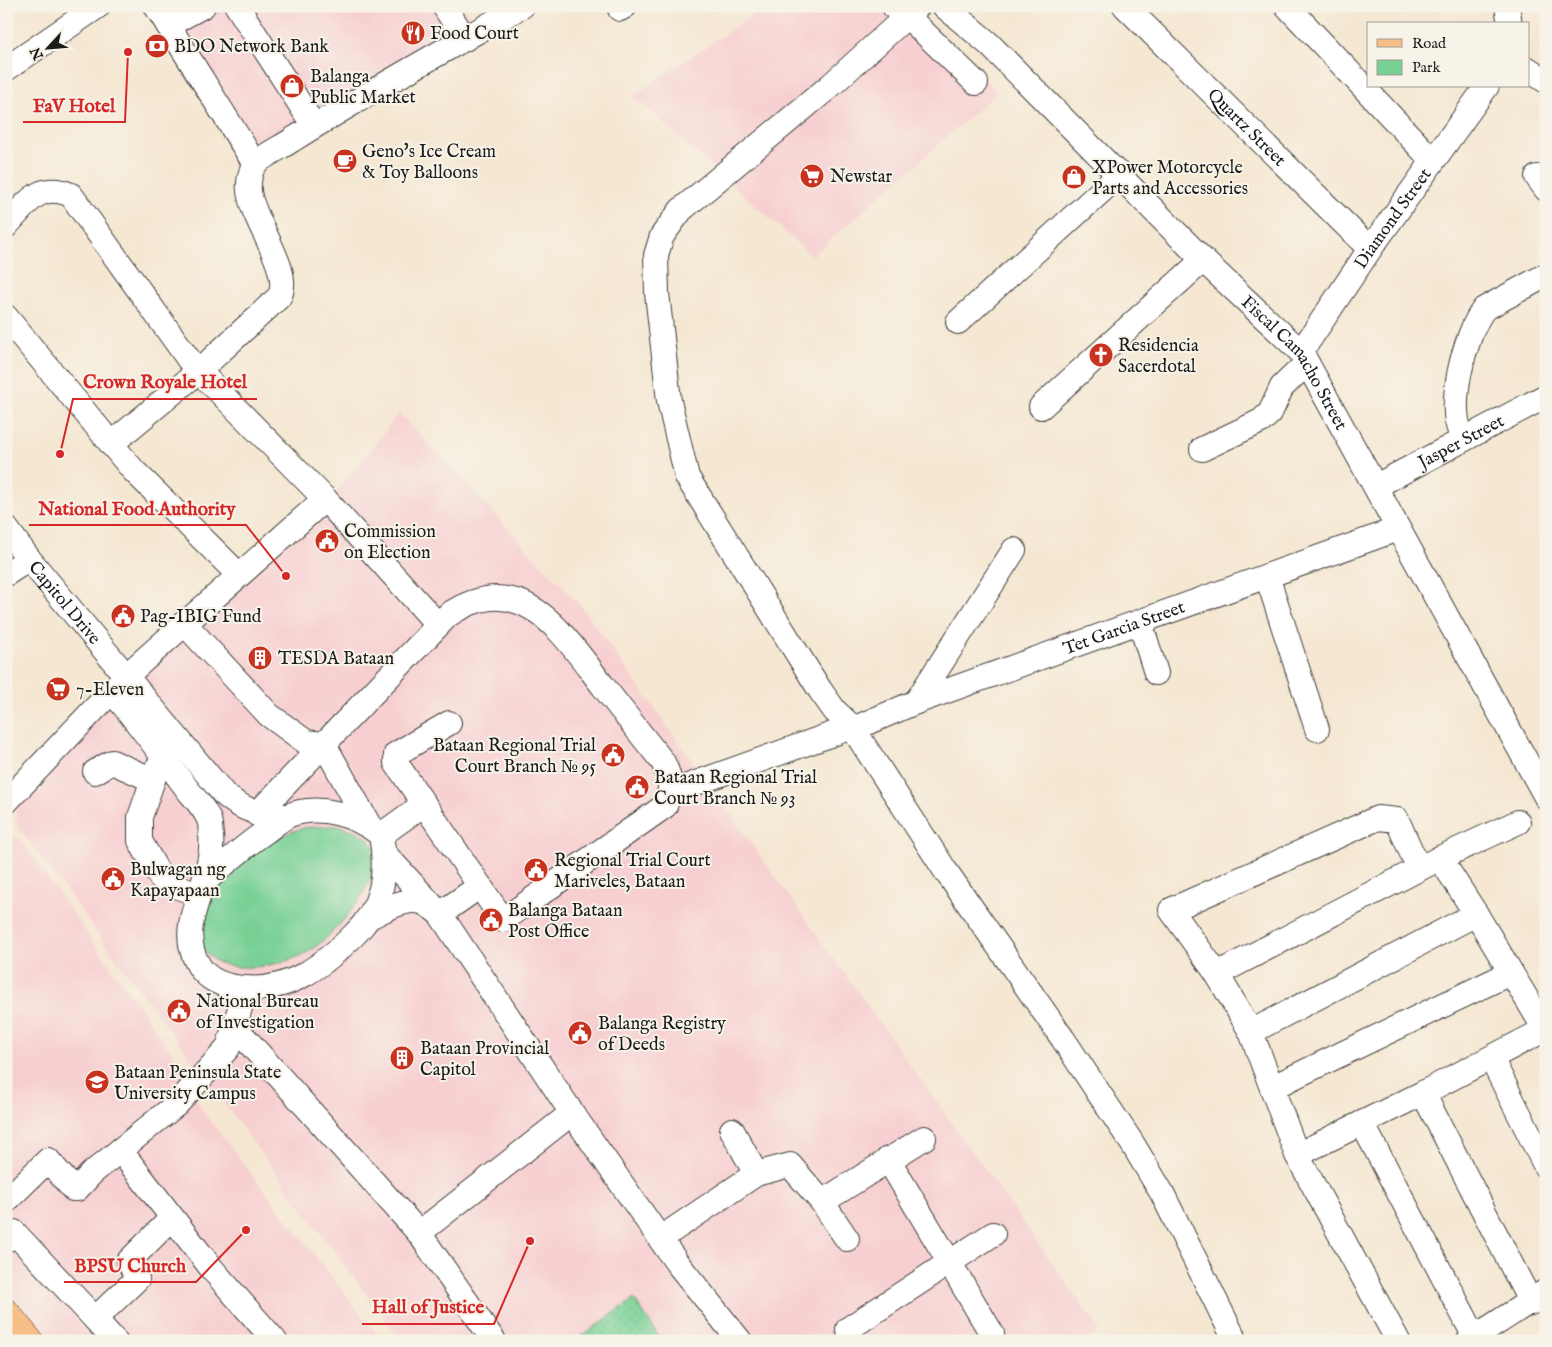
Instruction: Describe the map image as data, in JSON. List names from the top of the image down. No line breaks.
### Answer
{"streets":{"street":["Quartz Street","Diamond Street","Fiscal Camacho Street","Jasper Street","Capitol Drive","Tet Garcia Street"]},"crossings":[["Quartz Street","Diamond Street"],["Diamond Street","Fiscal Camacho Street"],["Fiscal Camacho Street","Jasper Street"],["Fiscal Camacho Street","Tet Garcia Street"]],"places":{"restaurant":["Food Court"],"bank":["BDO Network Bank"],"other":["FaV Hotel","Crown Royale Hotel","National Food Authority","BPSU Church","Hall of Justice"],"shop":["Balanga Public Market","XPower Motorcycle Parts and Accessories"],"cafe":["Geno's Ice Cream & Toy Balloons"],"supermarket":["Newstar","7-Eleven"],"church":["Residencia Sacerdotal"],"public building":["Commission on Election","Pag-IBIG Fund","Bataan Regional Trial Court Branch № 95","Bataan Regional Trial Court Branch № 93","Regional Trial Court Mariveles, Bataan","Bulwagan ng Kapayapaan","Balanga Bataan Post Office","National Bureau of Investigation","Balanga Registry of Deeds"],"building":["TESDA Bataan","Bataan Provincial Capitol"],"school or university":["Bataan Peninsula State University Campus"]},"legend":["Road","Park"],"north":"bottom left"}
